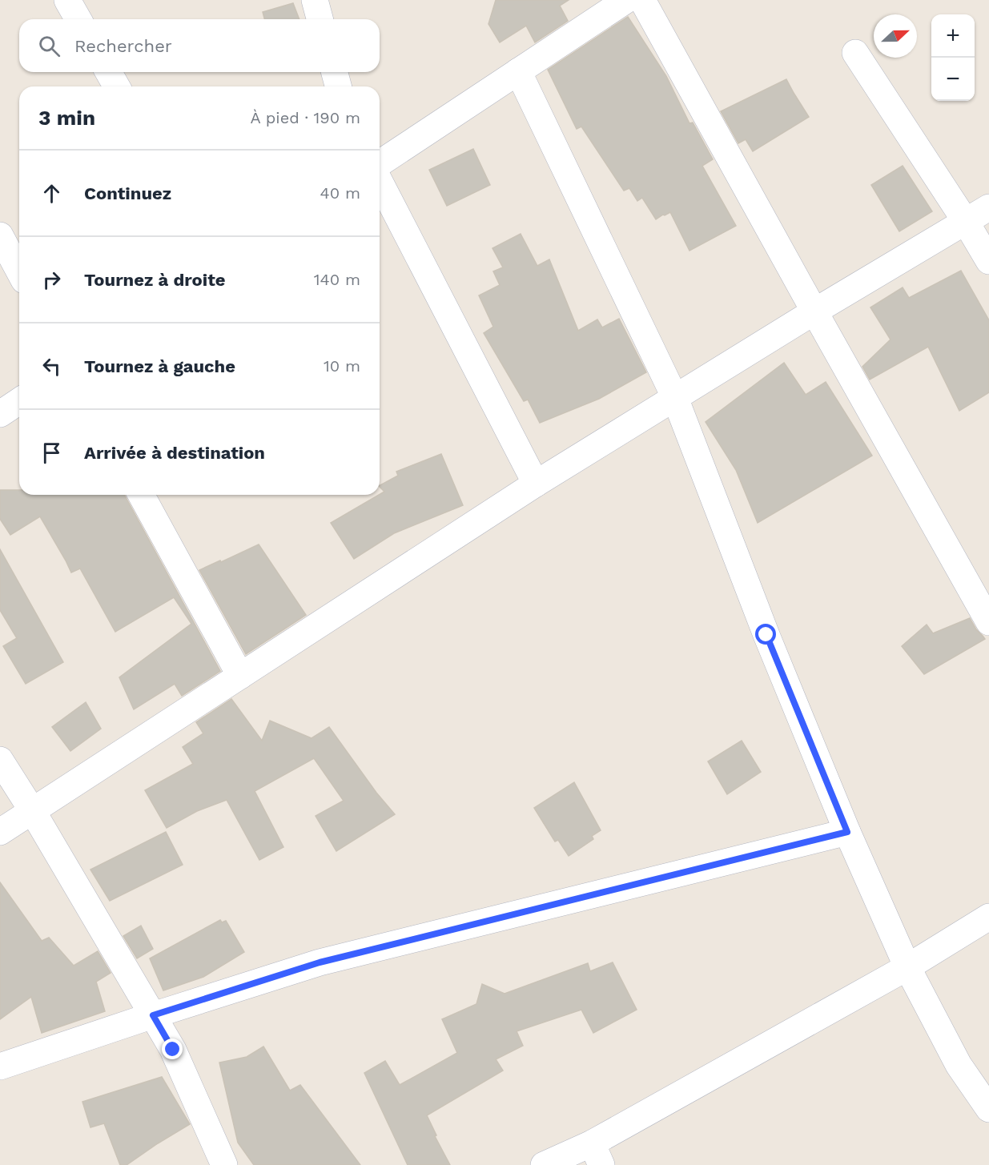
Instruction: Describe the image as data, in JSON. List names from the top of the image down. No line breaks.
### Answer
{"north":"right","page":{"map_buttons":["+","−"],"search":"Rechercher","heading":["3 min","À pied · 190 m"],"list":[["Continuez","40 m"],["Tournez à droite","140 m"],["Tournez à gauche","10 m"],"Arrivée à destination"]}}
